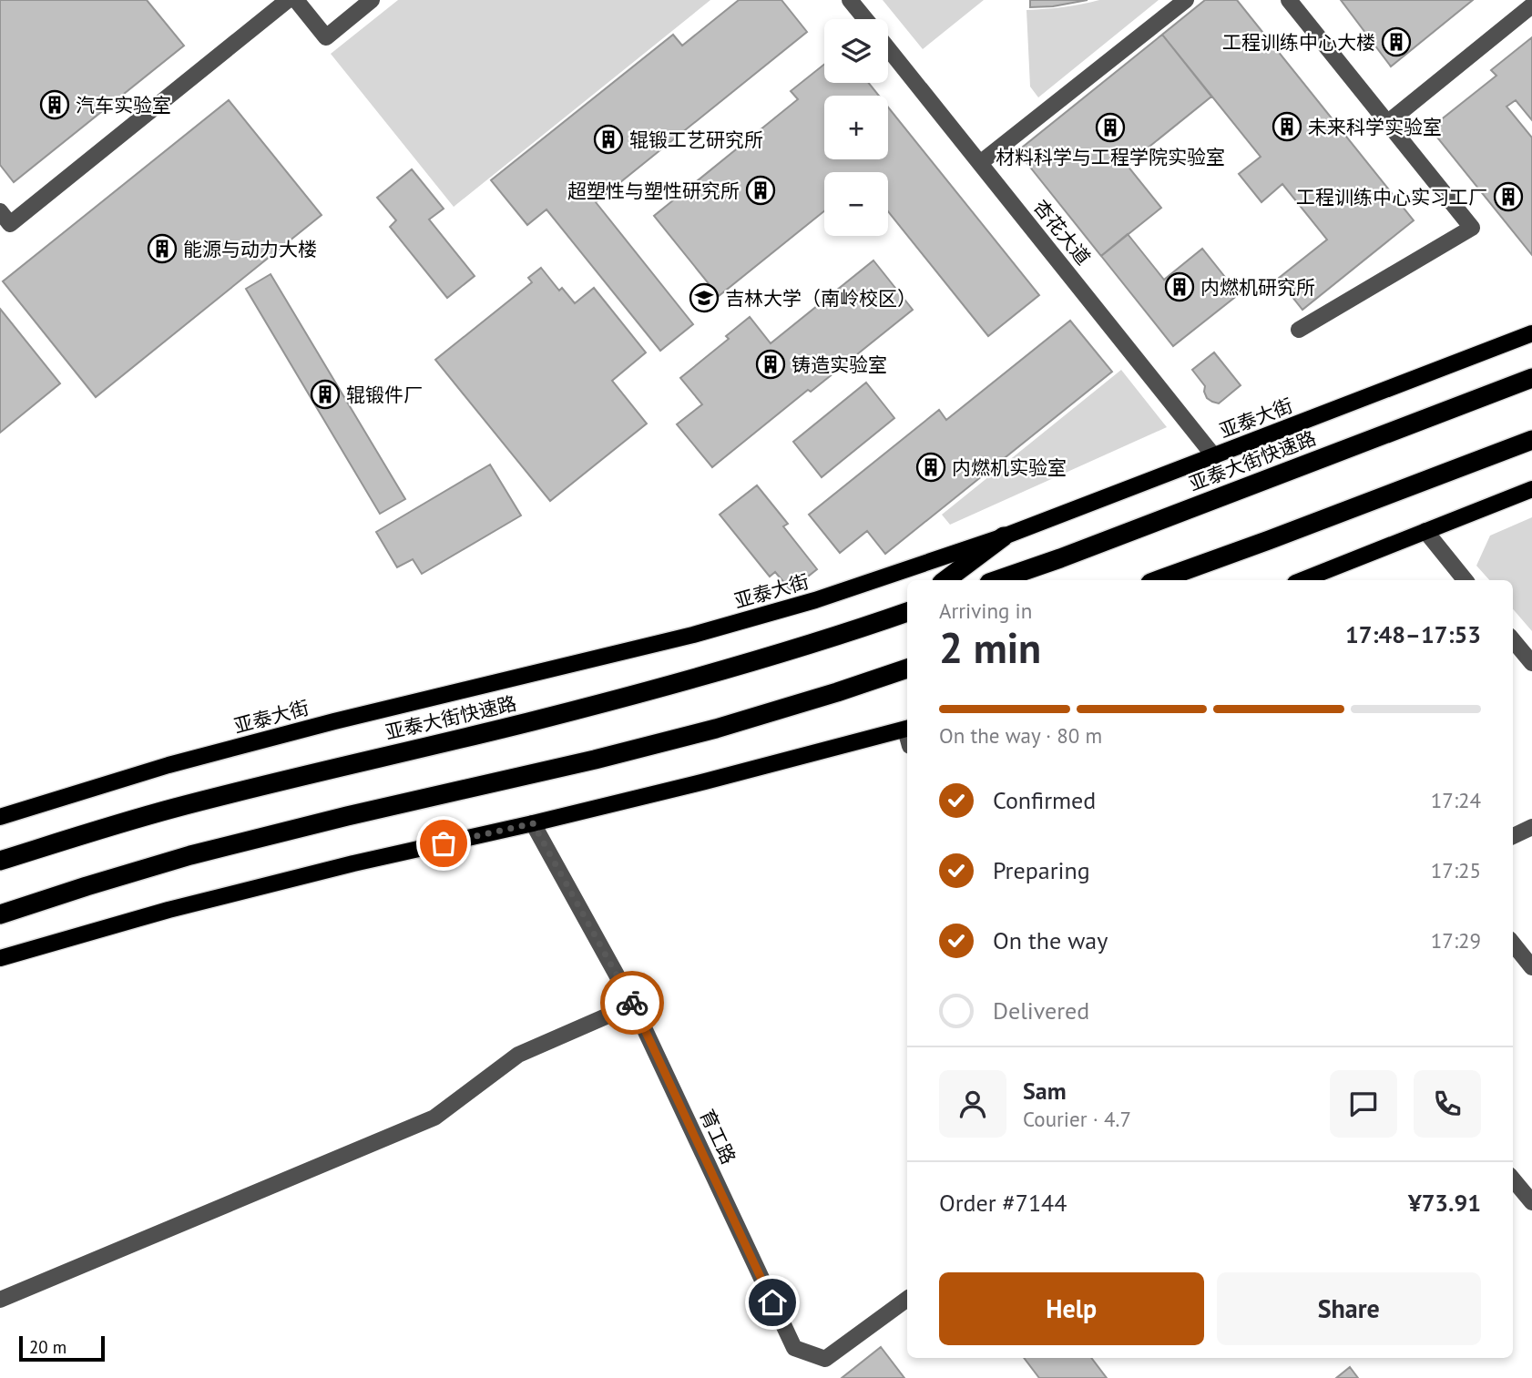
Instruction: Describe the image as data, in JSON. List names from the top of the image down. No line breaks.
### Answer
{"streets":{"highway":["亚泰大街快速路"],"main road":["亚泰大街"],"street":["杏花大道","育工路"]},"crossings":[["杏花大道","亚泰大街"]],"places":{"building":["工程训练中心大楼","汽车实验室","未来科学实验室","材料科学与工程学院实验室","辊锻工艺研究所","超塑性与塑性研究所","工程训练中心实习工厂","能源与动力大楼","内燃机研究所","铸造实验室","辊锻件厂","内燃机实验室"],"school or university":["吉林大学（南岭校区）"]},"scale_bar":"20 m","page":{"map_buttons":["+","−"],"heading":["2 min","Arriving in","17:48–17:53"],"panel":["Sam","Courier · 4.7","Order #7144","¥73.91"],"bar":"On the way · 80 m","list":[["Confirmed","17:24"],["Preparing","17:25"],["On the way","17:29"],"Delivered"],"buttons":["Help","Share"],"scale":"20 m"}}
